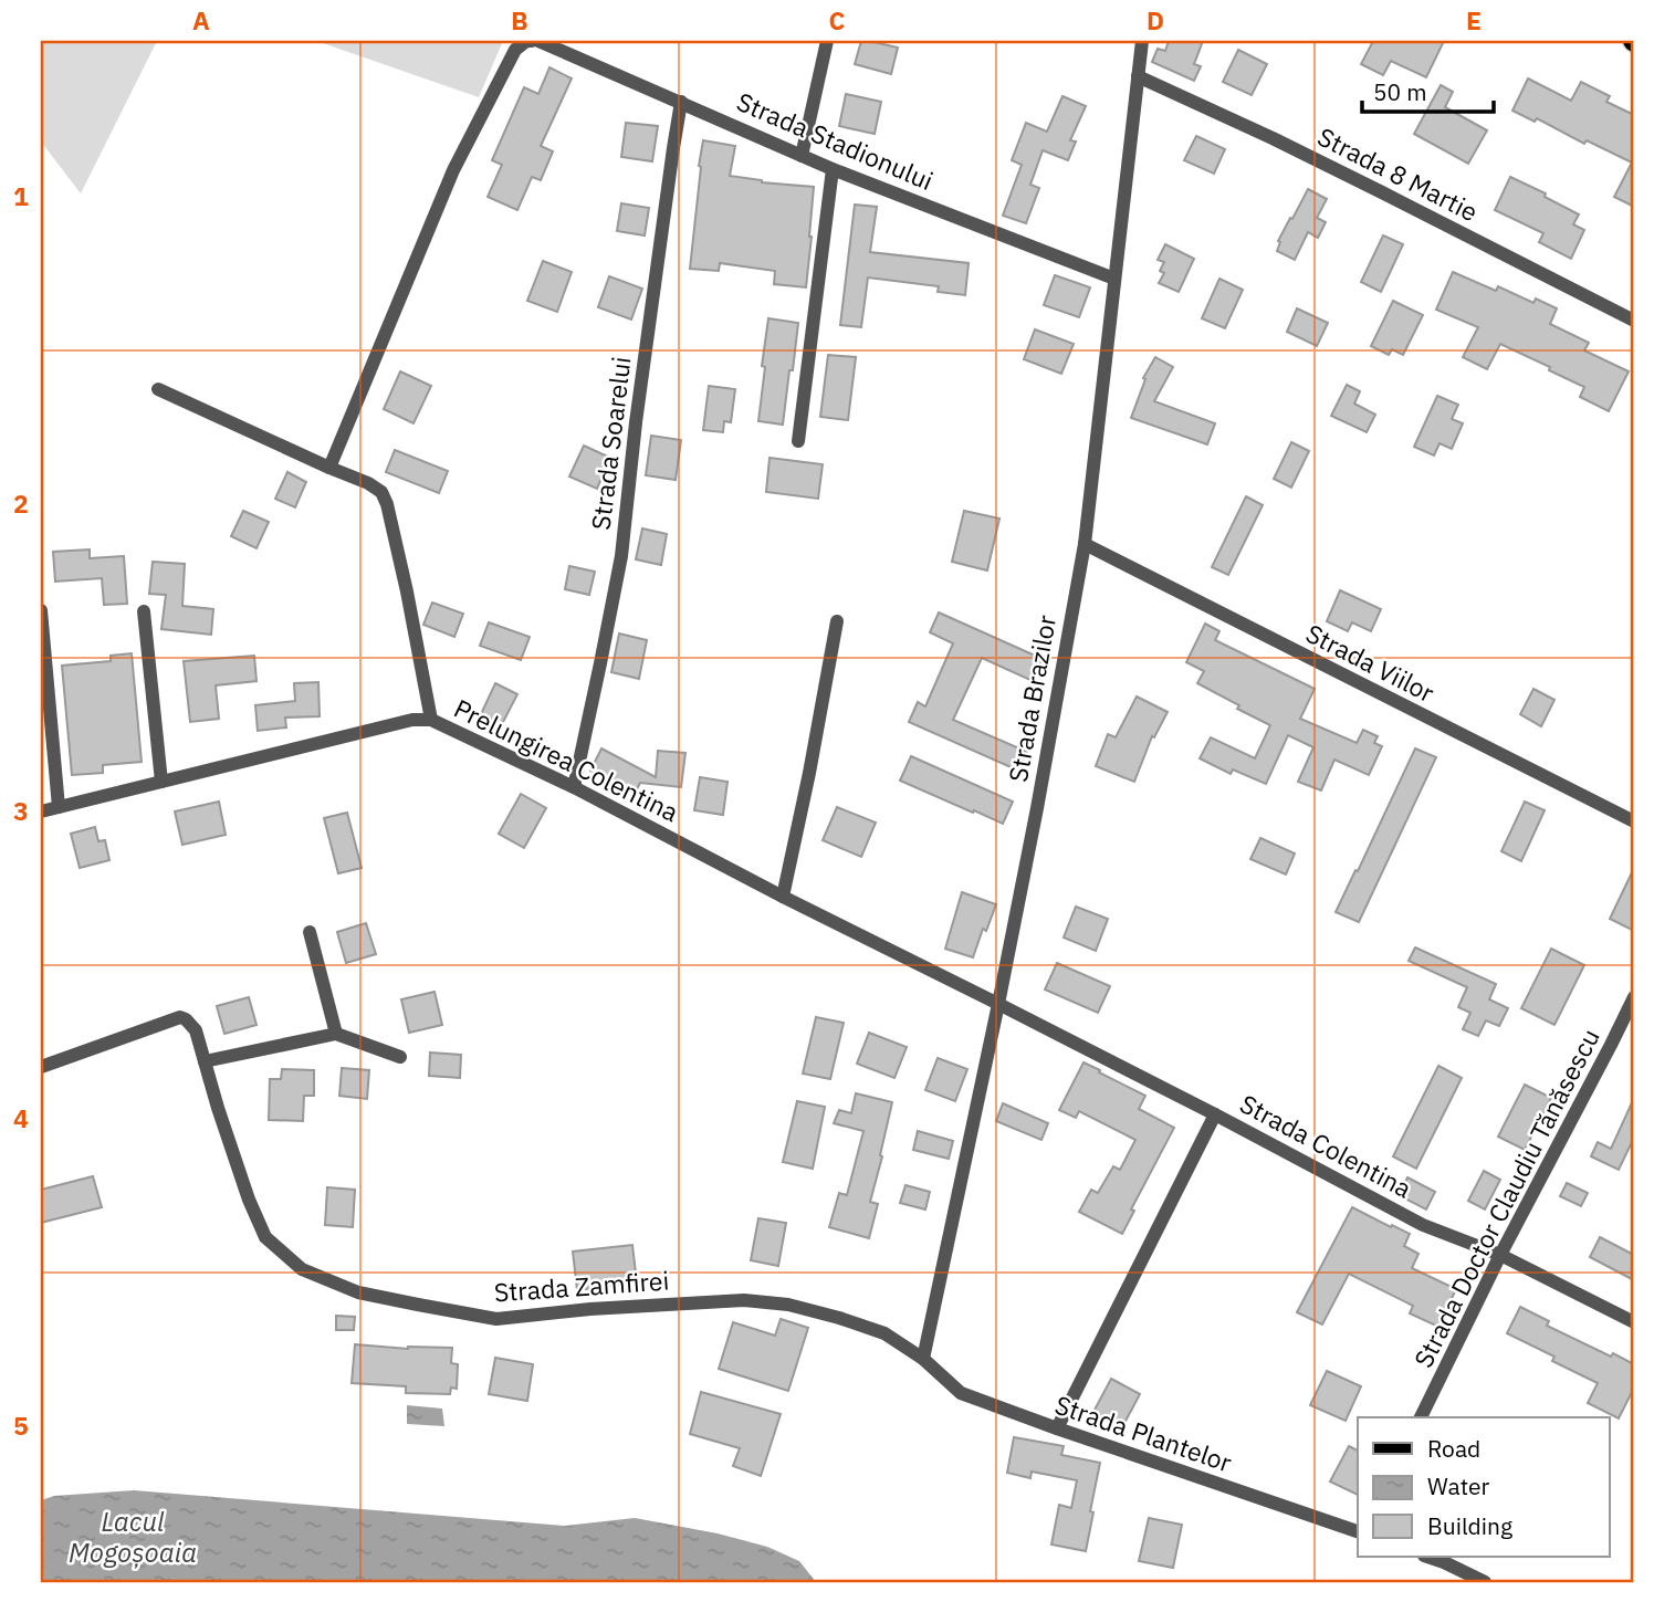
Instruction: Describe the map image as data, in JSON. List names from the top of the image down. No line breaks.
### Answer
{"streets":{"street":["Strada Stadionului","Strada 8 Martie","Strada Soarelui","Strada Viilor","Strada Brazilor","Prelungirea Colentina","Strada Colentina","Strada Doctor Claudiu Tănăsescu","Strada Zamfirei","Strada Plantelor"]},"crossings":[["Strada Stadionului","Strada Soarelui"],["Strada Stadionului","Strada Brazilor"],["Strada 8 Martie","Strada Brazilor"],["Strada Soarelui","Prelungirea Colentina"],["Strada Viilor","Strada Brazilor"],["Strada Brazilor","Prelungirea Colentina"],["Strada Brazilor","Strada Colentina"],["Strada Brazilor","Strada Zamfirei"],["Strada Brazilor","Strada Plantelor"],["Prelungirea Colentina","Strada Colentina"],["Strada Colentina","Strada Doctor Claudiu Tănăsescu"],["Strada Zamfirei","Strada Plantelor"]],"water":["Lacul Mogoșoaia"],"legend":["Road","Water","Building"],"scale_bar":"50 m","grid":{"columns":["A","B","C","D","E"],"rows":["1","2","3","4","5"]}}
